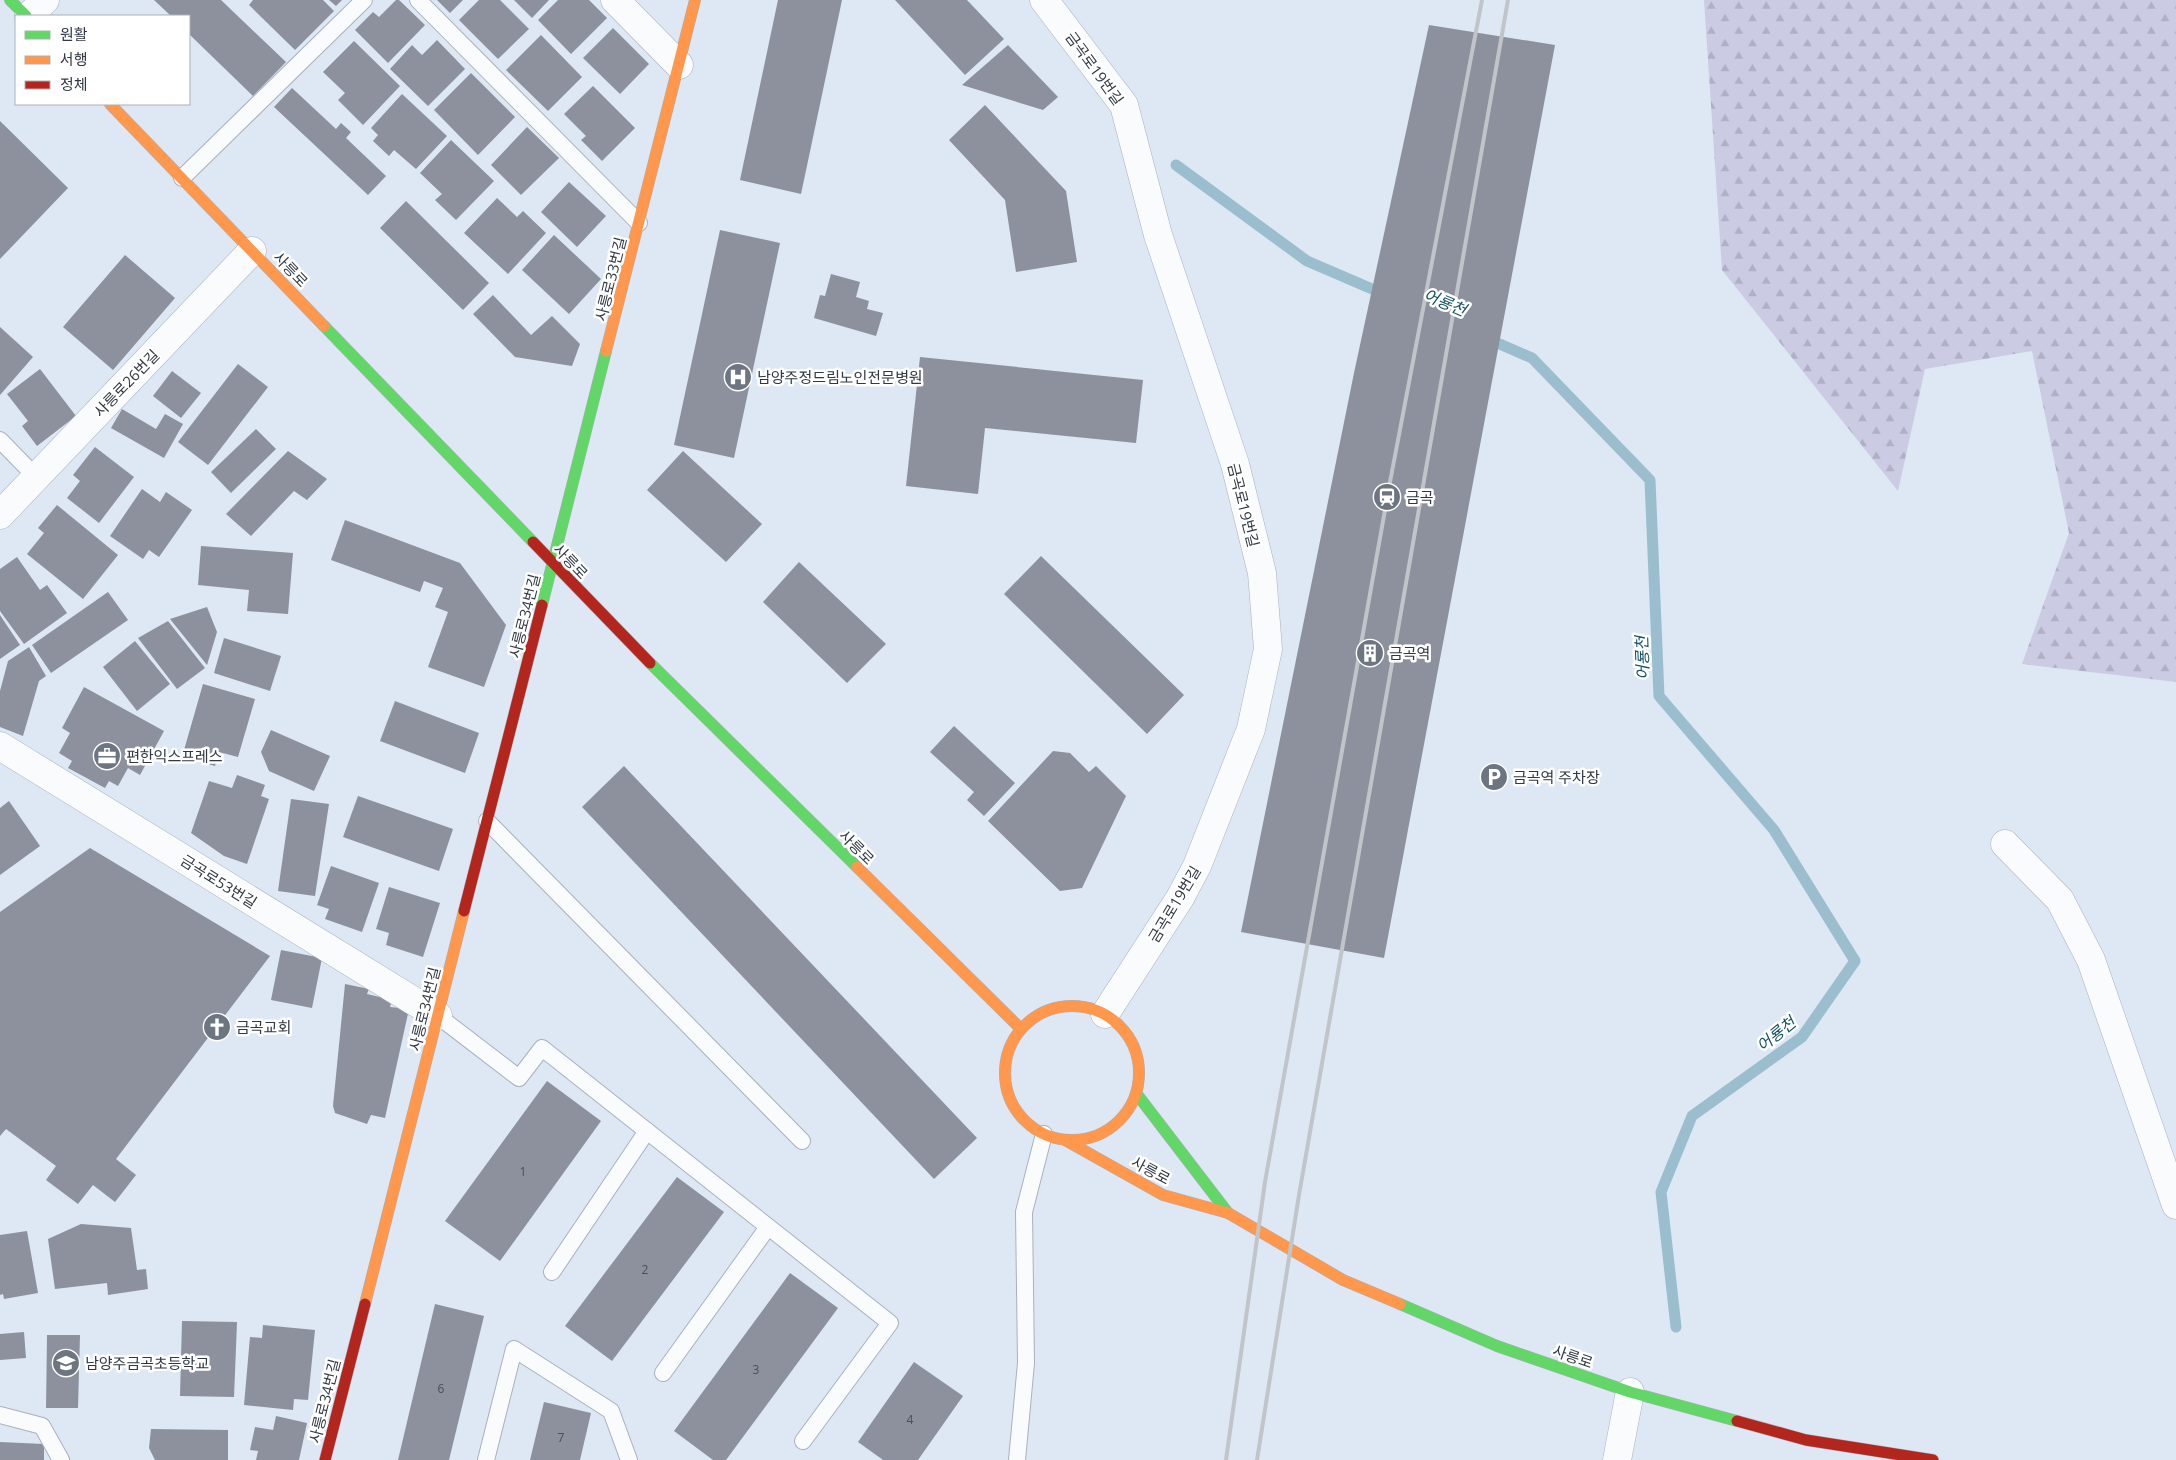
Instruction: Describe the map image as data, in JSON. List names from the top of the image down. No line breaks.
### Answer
{"streets":{"street":["금곡로19번길","사릉로","사릉로33번길","사릉로26번길","사릉로34번길","금곡로53번길"]},"crossings":[["금곡로19번길","사릉로"],["사릉로","사릉로33번길"],["사릉로","사릉로26번길"],["사릉로","사릉로34번길"],["사릉로33번길","사릉로34번길"],["사릉로34번길","금곡로53번길"]],"water":["어룡천"],"places":{"hospital":["남양주정드림노인전문병원"],"station":["금곡"],"building":["금곡역"],"office":["편한익스프레스"],"parking":["금곡역 주차장"],"church":["금곡교회"],"school or university":["남양주금곡초등학교"]},"house_numbers":["1","2","3","6","4","7"],"legend":["원활","서행","정체"]}
